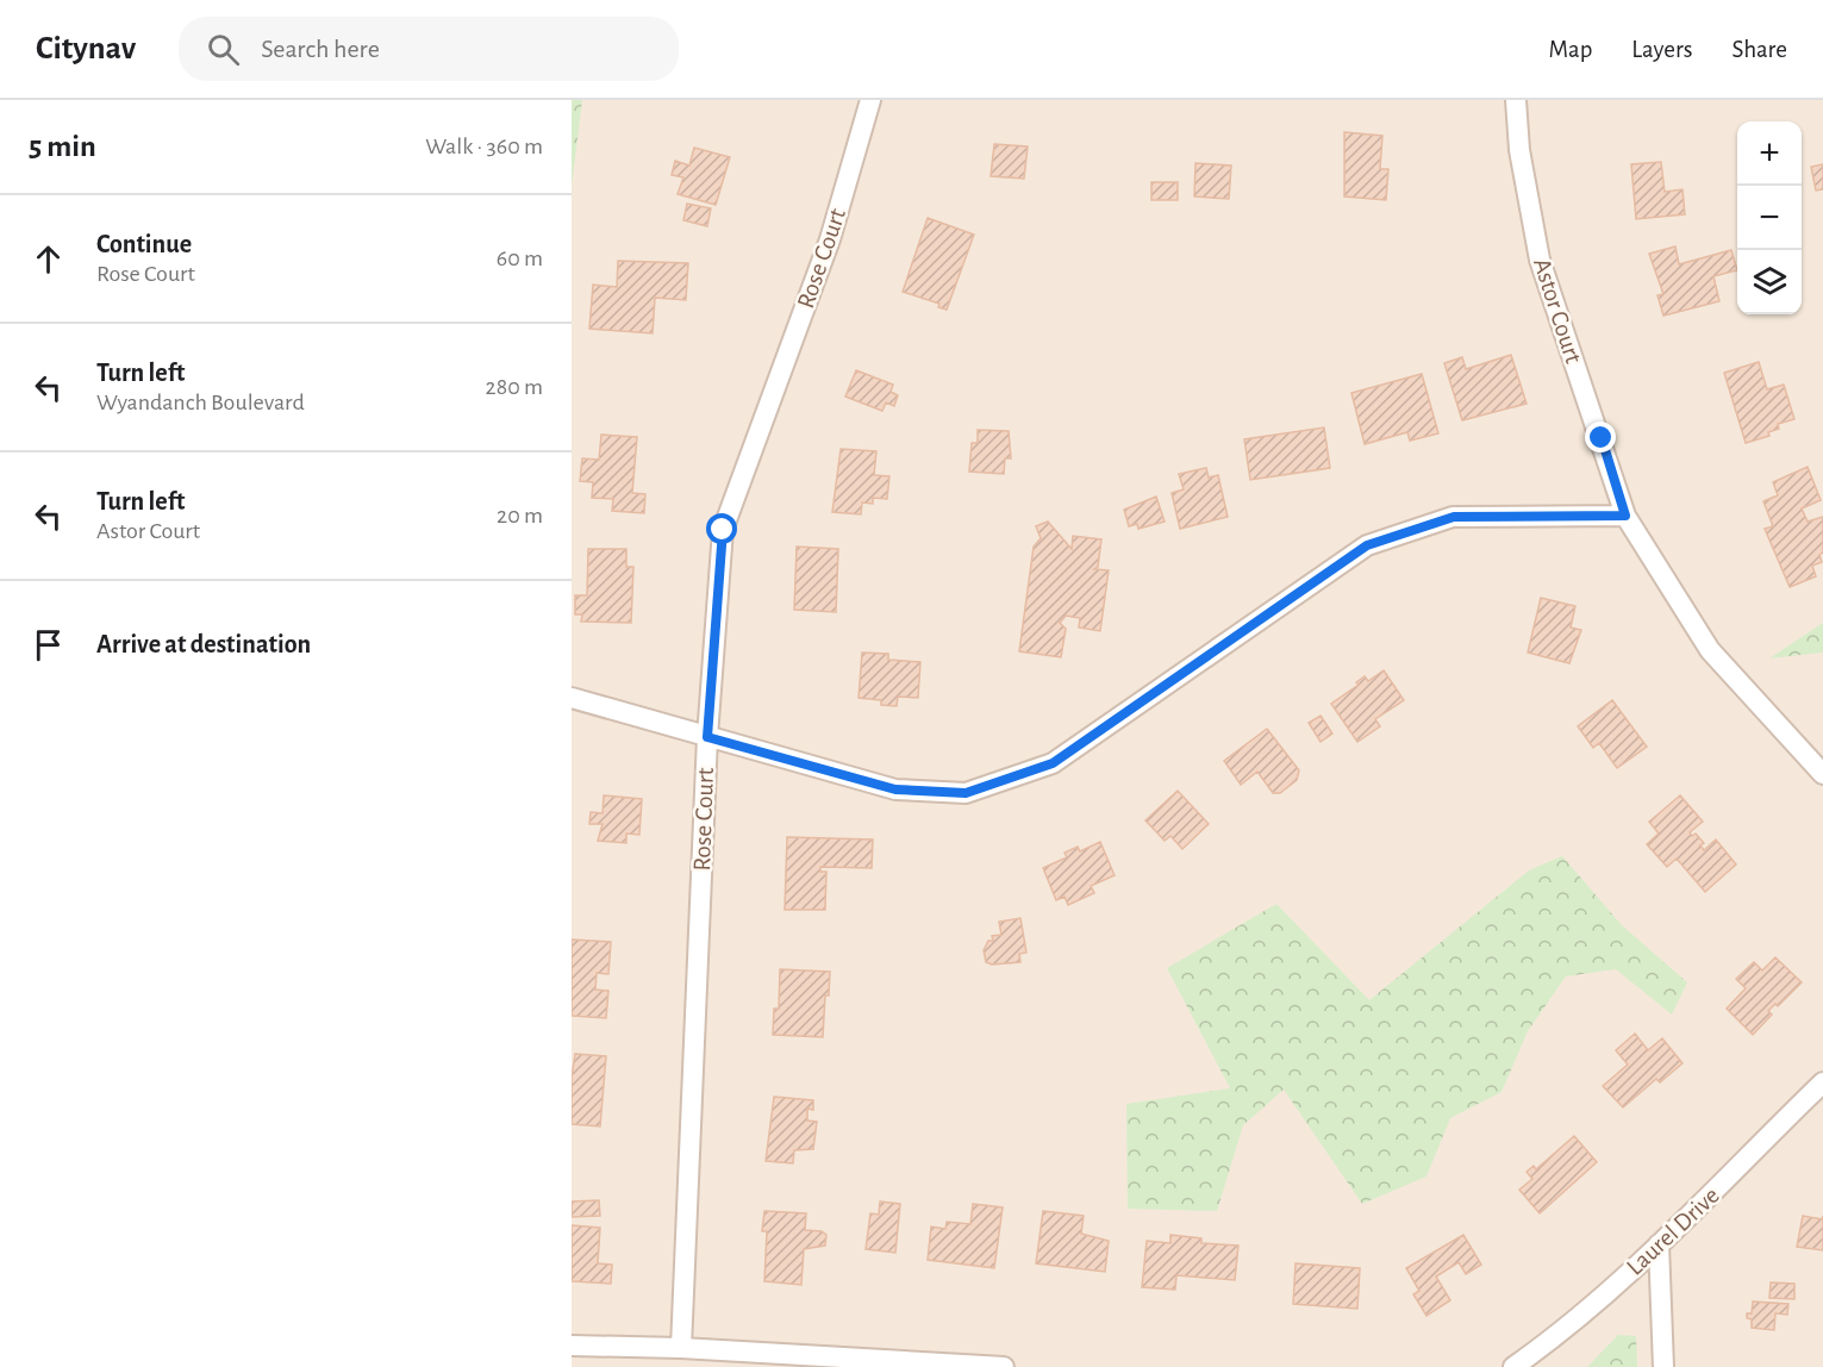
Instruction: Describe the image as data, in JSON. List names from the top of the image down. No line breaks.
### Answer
{"streets":{"street":["Rose Court","Astor Court","Laurel Drive"]},"page":{"header":"Citynav","search":"Search here","nav":["Map","Layers","Share"],"heading":["5 min","Walk · 360 m"],"map_buttons":["+","−"],"list":[["Continue","Rose Court","60 m"],["Turn left","Wyandanch Boulevard","280 m"],["Turn left","Astor Court","20 m"],"Arrive at destination"]}}
